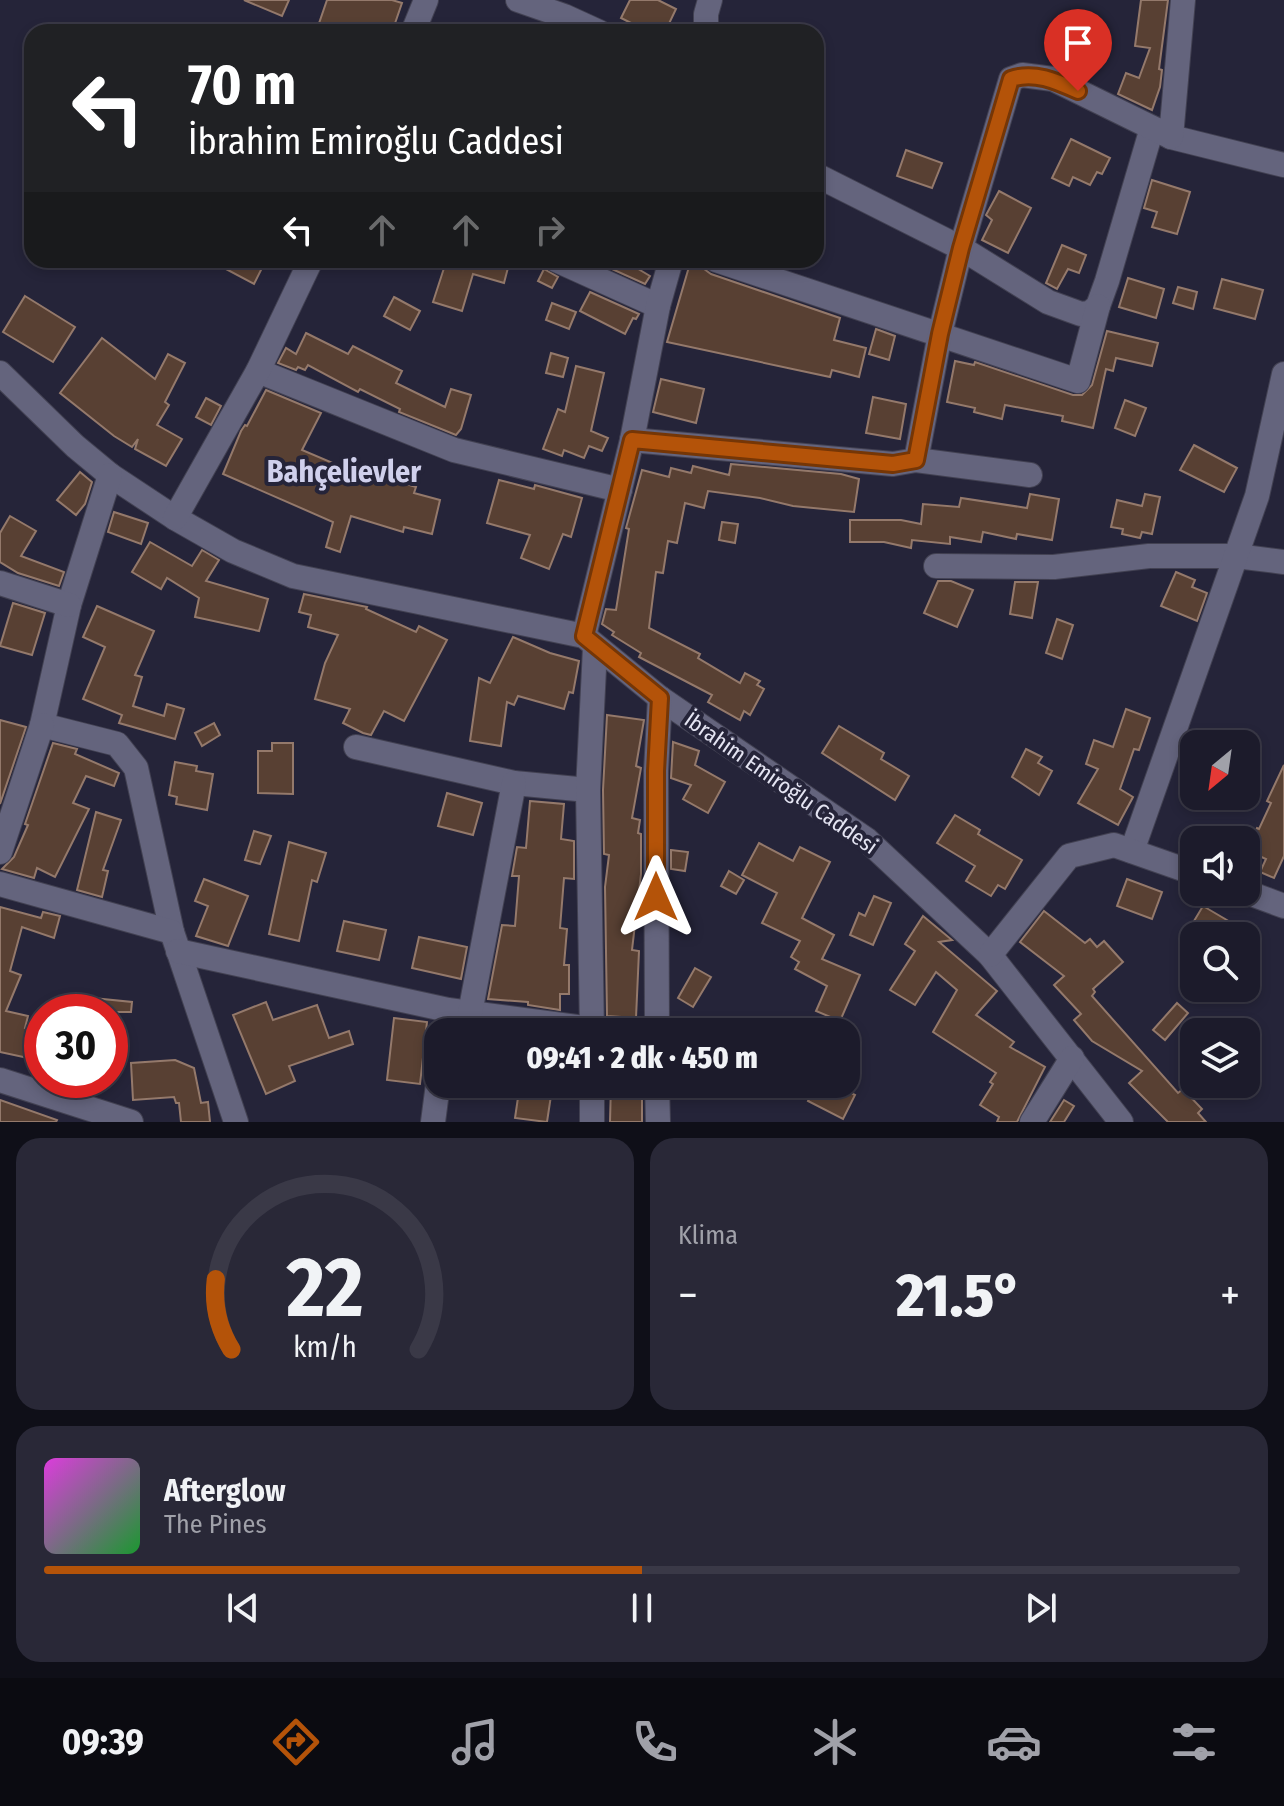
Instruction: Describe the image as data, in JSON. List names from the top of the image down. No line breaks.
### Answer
{"streets":{"street":["İbrahim Emiroğlu Caddesi"]},"districts":["Bahçelievler"],"north":"bottom left","page":{"turn":["70 m","İbrahim Emiroğlu Caddesi"],"limit":"30","trip":"09:41 · 2 dk · 450 m","tile":"Klima","heat":["−","21.5°","+"],"song":["Afterglow","The Pines"],"tabs":"09:39","gauge":["22","km/h"]}}
